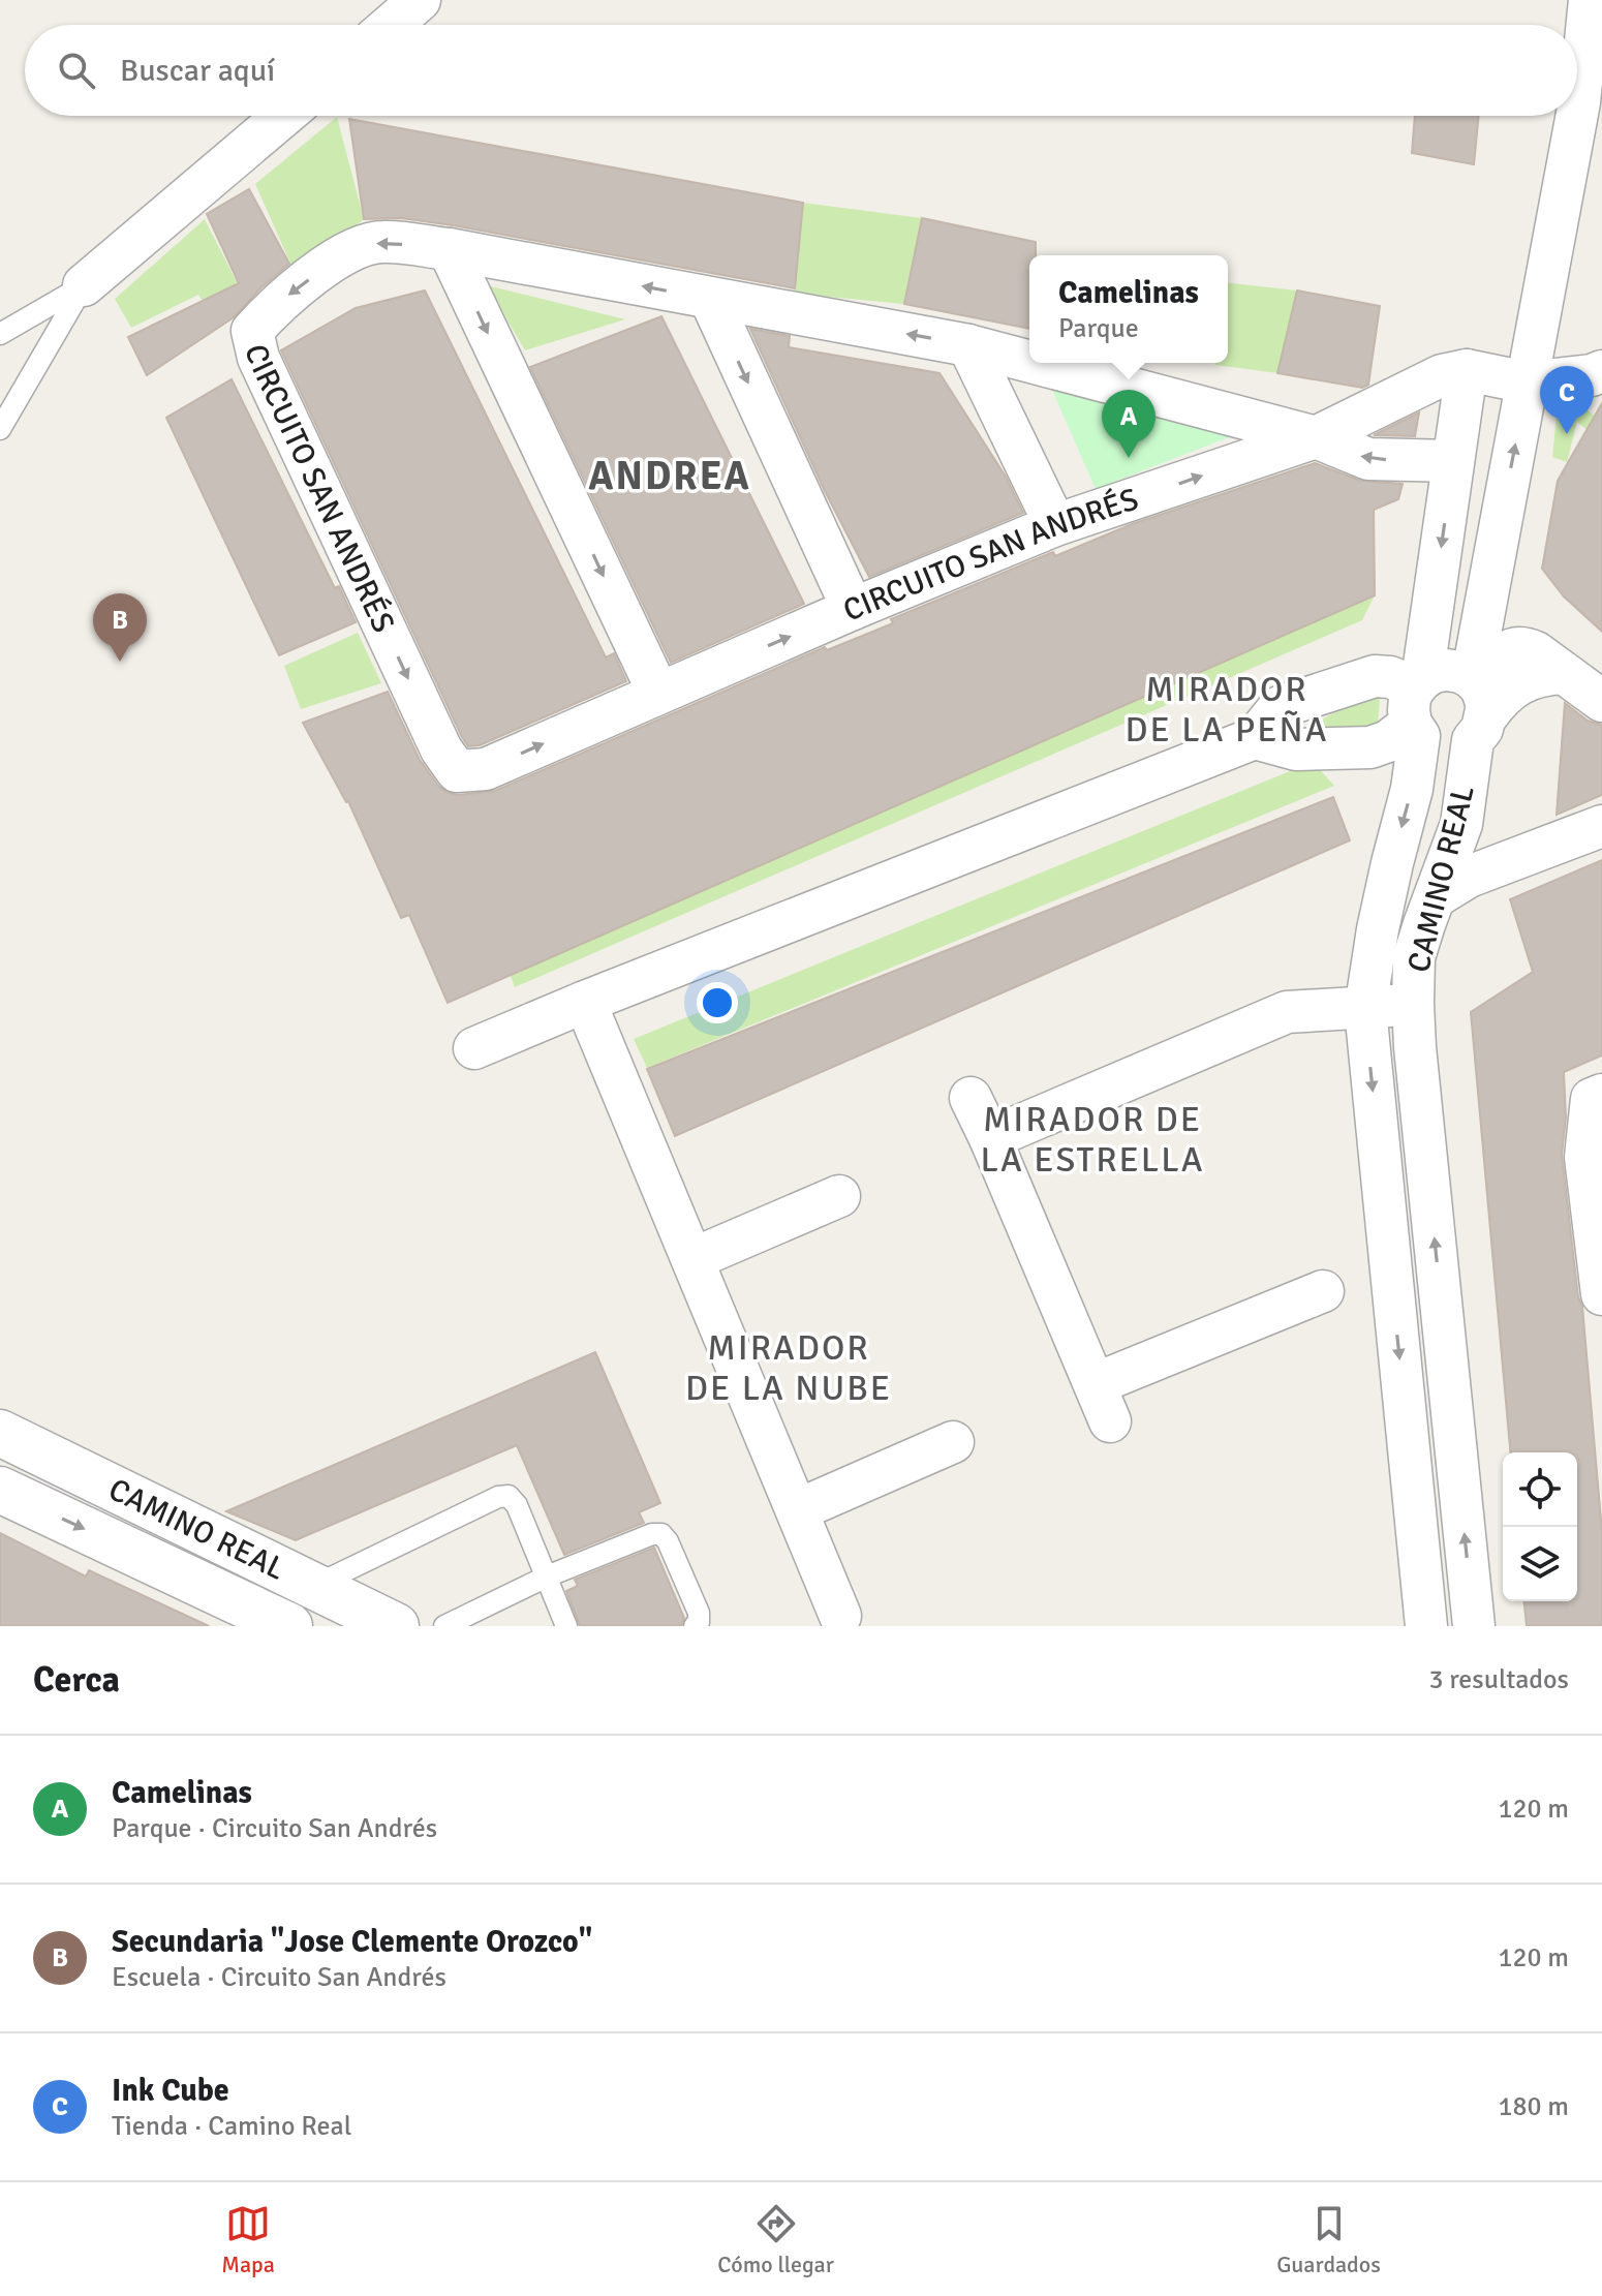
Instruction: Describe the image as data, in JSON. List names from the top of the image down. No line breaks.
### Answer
{"streets":{"street":["CIRCUITO SAN ANDRÉS","CAMINO REAL"]},"crossings":[["CIRCUITO SAN ANDRÉS","CAMINO REAL"]],"districts":["ANDREA","MIRADOR DE LA PEÑA","MIRADOR DE LA ESTRELLA","MIRADOR DE LA NUBE"],"page":{"search":"Buscar aquí","popup":["Camelinas","Parque"],"pins":["C","A","B"],"heading":["Cerca","3 resultados"],"list":[{"mark":"A","name":"Camelinas","note":"Parque · Circuito San Andrés","value":"120 m"},{"mark":"B","name":"Secundaria \"Jose Clemente Orozco\"","note":"Escuela · Circuito San Andrés","value":"120 m"},{"mark":"C","name":"Ink Cube","note":"Tienda · Camino Real","value":"180 m"}],"nav":["Mapa","Cómo llegar","Guardados"]}}
